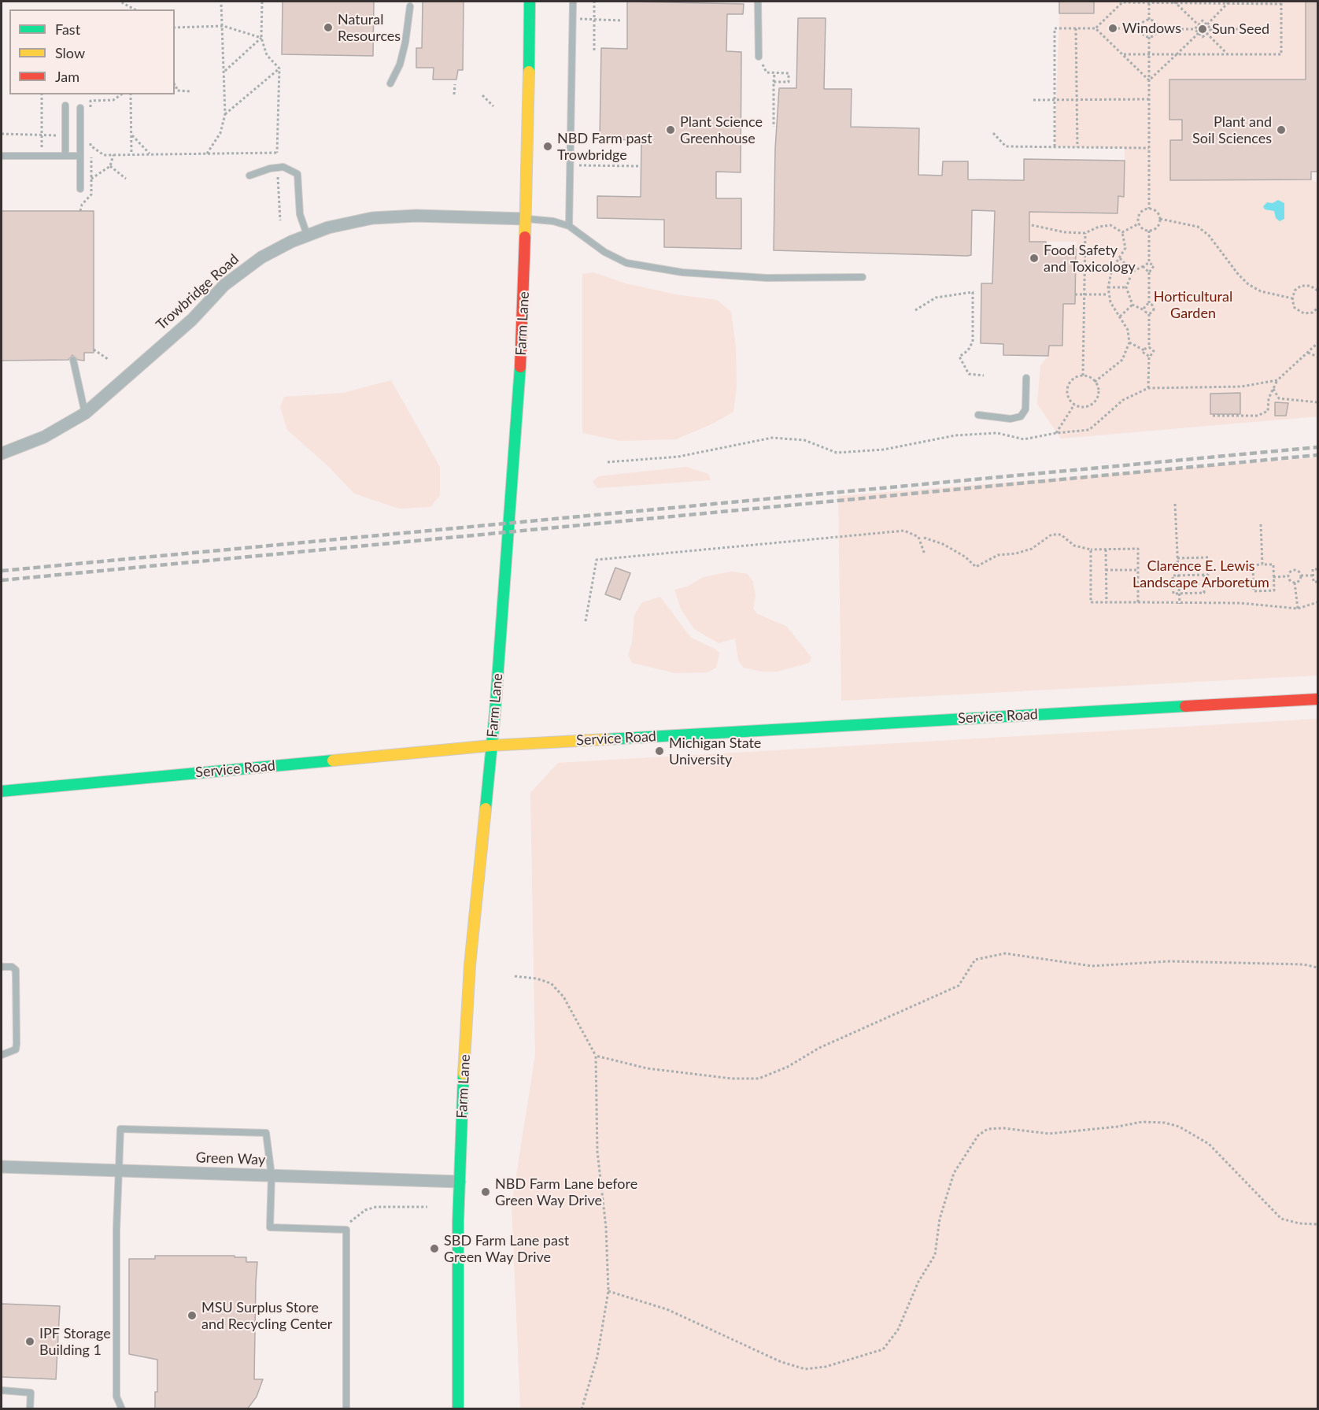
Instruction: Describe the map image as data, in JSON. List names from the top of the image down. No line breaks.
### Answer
{"streets":{"street":["Trowbridge Road","Farm Lane","Service Road","Green Way"]},"crossings":[["Trowbridge Road","Farm Lane"],["Farm Lane","Service Road"],["Farm Lane","Green Way"]],"parks":["Horticultural Garden","Clarence E. Lewis Landscape Arboretum"],"places":["Natural Resources","Windows","Sun Seed","Plant Science Greenhouse","Plant and Soil Sciences","NBD Farm past Trowbridge","Food Safety and Toxicology","Michigan State University","NBD Farm Lane before Green Way Drive","SBD Farm Lane past Green Way Drive","MSU Surplus Store and Recycling Center","IPF Storage Building 1"],"legend":["Fast","Slow","Jam"]}
